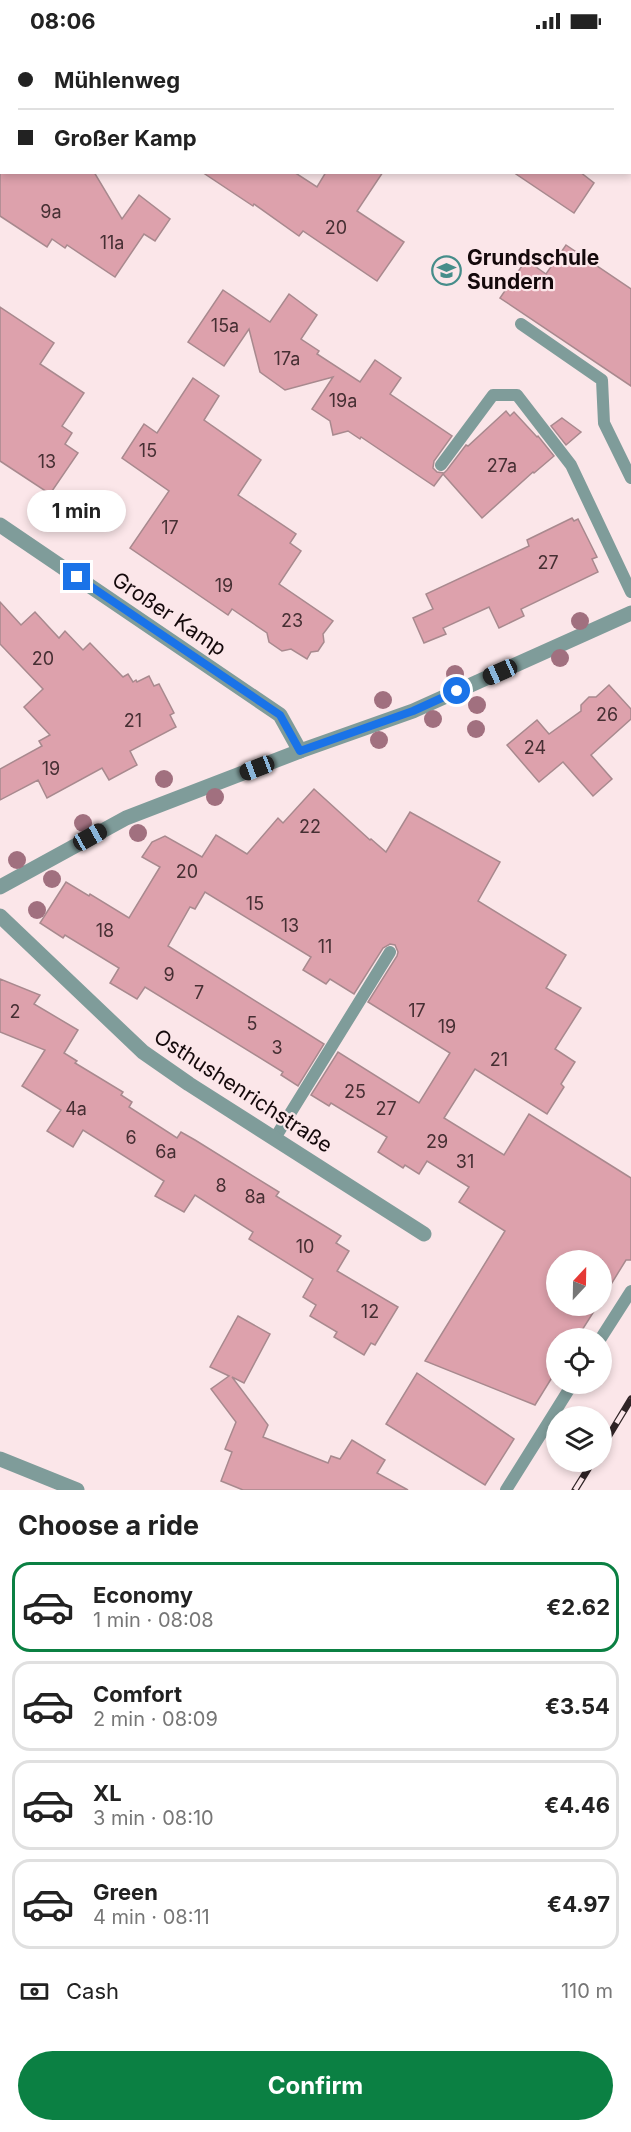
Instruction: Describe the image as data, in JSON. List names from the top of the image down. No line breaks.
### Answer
{"streets":{"street":["Großer Kamp","Osthushenrichstraße"]},"places":{"school or university":["Grundschule Sundern"]},"house_numbers":["9a","20","11a","15a","17a","19a","15","13","27a","17","27","19","23","20","26","21","24","19","22","20","15","13","18","11","9","7","17","2","5","19","3","21","25","4a","27","6","29","6a","31","8","8a","10","12"],"north":"top","page":{"status":"08:06","banner":["Mühlenweg","Großer Kamp"],"bubble":"1 min","heading":"Choose a ride","list":[{"name":"Economy","note":"1 min · 08:08","value":"€2.62"},{"name":"Comfort","note":"2 min · 08:09","value":"€3.54"},{"name":"XL","note":"3 min · 08:10","value":"€4.46"},{"name":"Green","note":"4 min · 08:11","value":"€4.97"}],"pay":["Cash","110 m"],"buttons":"Confirm"}}
